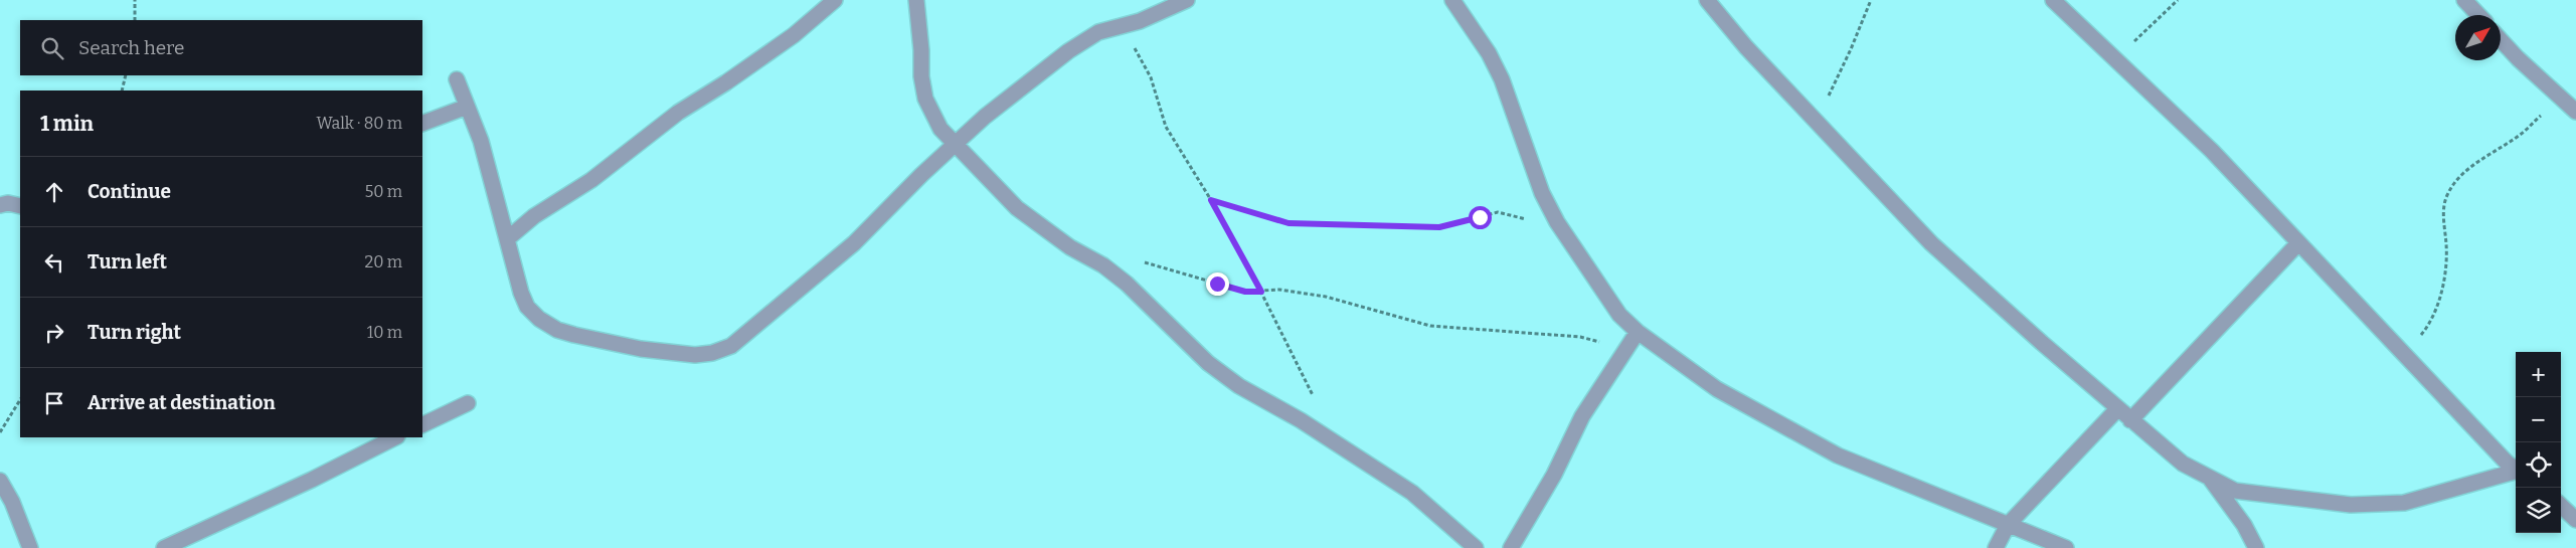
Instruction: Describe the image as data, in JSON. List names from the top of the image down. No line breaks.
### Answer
{"north":"top right","page":{"search":"Search here","heading":["1 min","Walk · 80 m"],"list":[["Continue","50 m"],["Turn left","20 m"],["Turn right","10 m"],"Arrive at destination"],"map_buttons":["+","−"]}}
